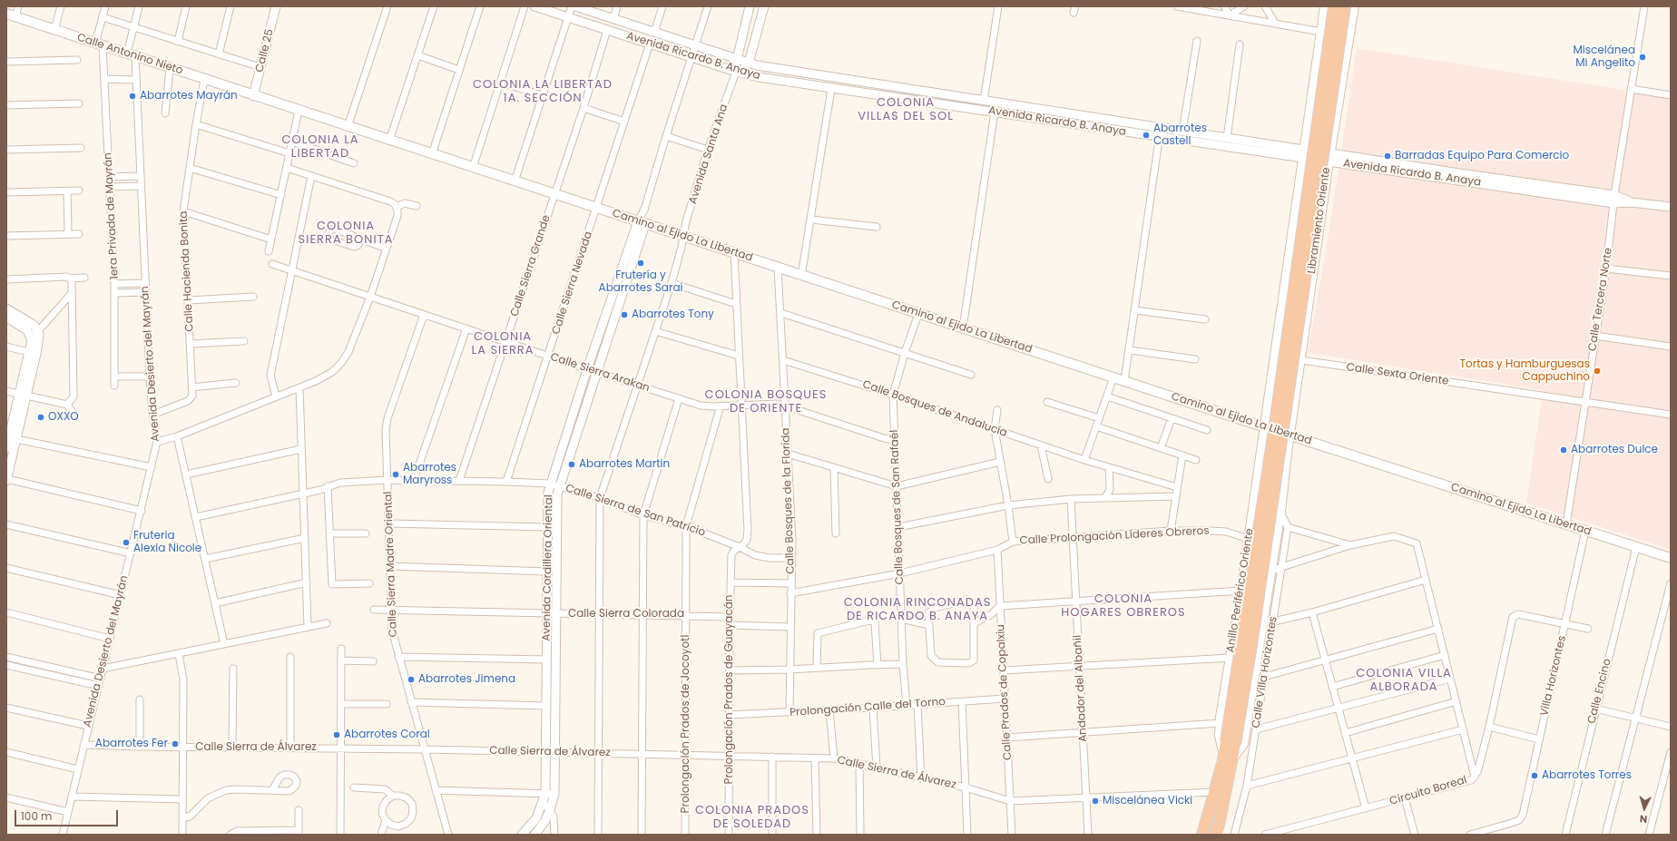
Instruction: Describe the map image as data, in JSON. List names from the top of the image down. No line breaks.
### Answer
{"streets":{"highway":["Libramiento Oriente","Anillo Periférico Oriente"],"main road":["Calle Antonino Nieto","Camino al Ejido La Libertad"],"street":["Calle 25","Avenida Ricardo B. Anaya","Avenida Santa Ana","1era Privada de Mayrán","Calle Sierra Grande","Calle Hacienda Bonita","Calle Sierra Nevada","Calle Tercera Norte","Avenida Desierto del Mayrán","Calle Sierra Arakan","Calle Sexta Oriente","Calle Bosques de Andalucía","Calle Bosques de la Florida","Calle Bosques de San Rafaél","Calle Sierra de San Patricio","Calle Prolongación Líderes Obreros","Calle Sierra Madre Oriental","Avenida Cordillera Oriental","Calle Sierra Colorada","Calle Villa Horizontes","Villa Horizontes","Andador del Albañil","Prolongación Prados de Guayacán","Calle Encino","Calle Prados de Copalxiu","Prolongación Calle del Torno","Prolongación Prados de Jocoyotl","Calle Sierra de Álvarez","Circuito Boreal"]},"crossings":[["Calle 25","Calle Antonino Nieto"],["Calle 25","Camino al Ejido La Libertad"],["Calle Antonino Nieto","1era Privada de Mayrán"],["Calle Antonino Nieto","Camino al Ejido La Libertad"],["Calle Antonino Nieto","Calle Hacienda Bonita"],["Calle Antonino Nieto","Avenida Desierto del Mayrán"],["Avenida Ricardo B. Anaya","Avenida Santa Ana"],["Avenida Ricardo B. Anaya","Libramiento Oriente"],["Avenida Ricardo B. Anaya","Calle Sierra Grande"],["Avenida Ricardo B. Anaya","Calle Sierra Nevada"],["Avenida Ricardo B. Anaya","Calle Tercera Norte"],["Avenida Santa Ana","Camino al Ejido La Libertad"],["Avenida Santa Ana","Calle Sierra Arakan"],["Avenida Santa Ana","Calle Sierra de San Patricio"],["Avenida Santa Ana","Calle Sierra Colorada"],["Avenida Santa Ana","Calle Sierra de Álvarez"],["Libramiento Oriente","Camino al Ejido La Libertad"],["Libramiento Oriente","Calle Sexta Oriente"],["Libramiento Oriente","Anillo Periférico Oriente"],["Camino al Ejido La Libertad","Calle Sierra Grande"],["Camino al Ejido La Libertad","Calle Sierra Nevada"],["Camino al Ejido La Libertad","Calle Tercera Norte"],["Camino al Ejido La Libertad","Calle Bosques de la Florida"],["Camino al Ejido La Libertad","Calle Bosques de San Rafaél"],["Camino al Ejido La Libertad","Avenida Cordillera Oriental"],["Camino al Ejido La Libertad","Anillo Periférico Oriente"],["Camino al Ejido La Libertad","Villa Horizontes"],["Camino al Ejido La Libertad","Prolongación Prados de Guayacán"],["Camino al Ejido La Libertad","Calle Encino"],["Calle Sierra Grande","Calle Sierra Arakan"],["Calle Sierra Grande","Calle Sierra de San Patricio"],["Calle Hacienda Bonita","Avenida Desierto del Mayrán"],["Calle Sierra Nevada","Calle Sierra Arakan"],["Calle Sierra Nevada","Calle Sierra de San Patricio"],["Calle Tercera Norte","Calle Sexta Oriente"],["Avenida Desierto del Mayrán","Calle Sierra de Álvarez"],["Calle Sierra Arakan","Calle Bosques de la Florida"],["Calle Sierra Arakan","Calle Bosques de San Rafaél"],["Calle Sierra Arakan","Calle Sierra Madre Oriental"],["Calle Sierra Arakan","Avenida Cordillera Oriental"],["Calle Sierra Arakan","Prolongación Prados de Guayacán"],["Calle Sierra Arakan","Prolongación Prados de Jocoyotl"],["Calle Bosques de Andalucía","Calle Bosques de la Florida"],["Calle Bosques de Andalucía","Calle Bosques de San Rafaél"],["Calle Bosques de la Florida","Calle Sierra de San Patricio"],["Calle Bosques de la Florida","Calle Prolongación Líderes Obreros"],["Calle Bosques de la Florida","Prolongación Calle del Torno"],["Calle Bosques de San Rafaél","Calle Prolongación Líderes Obreros"],["Calle Bosques de San Rafaél","Prolongación Calle del Torno"],["Calle Sierra de San Patricio","Calle Sierra Madre Oriental"],["Calle Sierra de San Patricio","Avenida Cordillera Oriental"],["Calle Sierra de San Patricio","Prolongación Prados de Guayacán"],["Calle Sierra de San Patricio","Prolongación Prados de Jocoyotl"],["Calle Prolongación Líderes Obreros","Anillo Periférico Oriente"],["Calle Prolongación Líderes Obreros","Andador del Albañil"],["Calle Prolongación Líderes Obreros","Calle Prados de Copalxiu"],["Calle Sierra Madre Oriental","Calle Sierra Colorada"],["Calle Sierra Madre Oriental","Calle Sierra de Álvarez"],["Avenida Cordillera Oriental","Calle Sierra Colorada"],["Avenida Cordillera Oriental","Calle Sierra de Álvarez"],["Anillo Periférico Oriente","Calle Sierra de Álvarez"],["Calle Sierra Colorada","Prolongación Prados de Guayacán"],["Calle Sierra Colorada","Prolongación Prados de Jocoyotl"],["Villa Horizontes","Circuito Boreal"],["Andador del Albañil","Calle Sierra de Álvarez"],["Prolongación Prados de Guayacán","Prolongación Calle del Torno"],["Prolongación Prados de Guayacán","Calle Sierra de Álvarez"],["Calle Prados de Copalxiu","Prolongación Calle del Torno"],["Calle Prados de Copalxiu","Calle Sierra de Álvarez"],["Prolongación Prados de Jocoyotl","Calle Sierra de Álvarez"]],"districts":["COLONIA LA LIBERTAD 1A. SECCIÓN","COLONIA VILLAS DEL SOL","COLONIA LA LIBERTAD","COLONIA SIERRA BONITA","COLONIA LA SIERRA","COLONIA BOSQUES DE ORIENTE","COLONIA HOGARES OBREROS","COLONIA RINCONADAS DE RICARDO B. ANAYA","COLONIA VILLA ALBORADA","COLONIA PRADOS DE SOLEDAD"],"places":["Miscelánea Mi Angelito","Abarrotes Mayrán","Abarrotes Castell","Barradas Equipo Para Comercio","Frutería y Abarrotes Saraí","Abarrotes Tony","Tortas y Hamburguesas Cappuchino","OXXO","Abarrotes Dulce","Abarrotes Martin","Abarrotes Maryross","Fruteria Alexia Nicole","Abarrotes Jimena","Abarrotes Coral","Abarrotes Fer","Abarrotes Torres","Miscelánea Vicki"],"scale_bar":"100 m","north":"bottom"}
